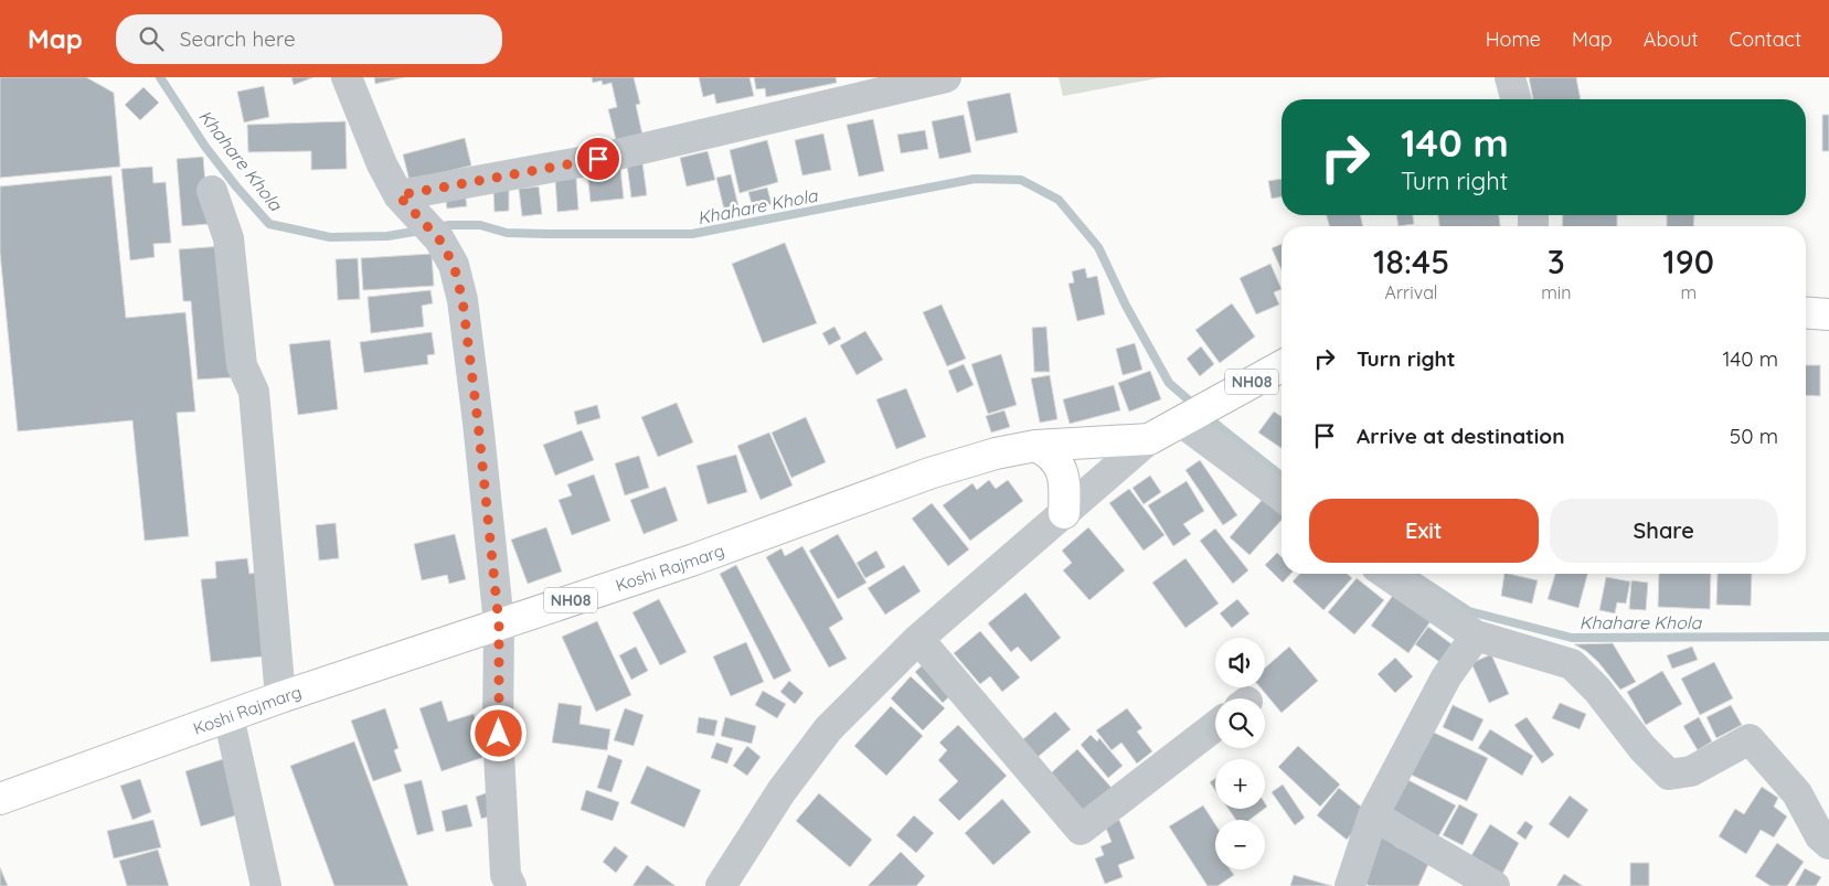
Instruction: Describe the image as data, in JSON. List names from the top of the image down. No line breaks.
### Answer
{"streets":{"main road":["NH08","Koshi Rajmarg"]},"crossings":[["NH08","Koshi Rajmarg"]],"water":["Khahare Khola"],"page":{"header":"Map","search":"Search here","nav":["Home","Map","About","Contact"],"turn":["140 m","Turn right"],"eta":["18:45","Arrival","3","min","190","m"],"list":[{"name":"Turn right","value":"140 m"},{"name":"Arrive at destination","value":"50 m"}],"buttons":["Exit","Share"],"map_buttons":["+","−"]}}
